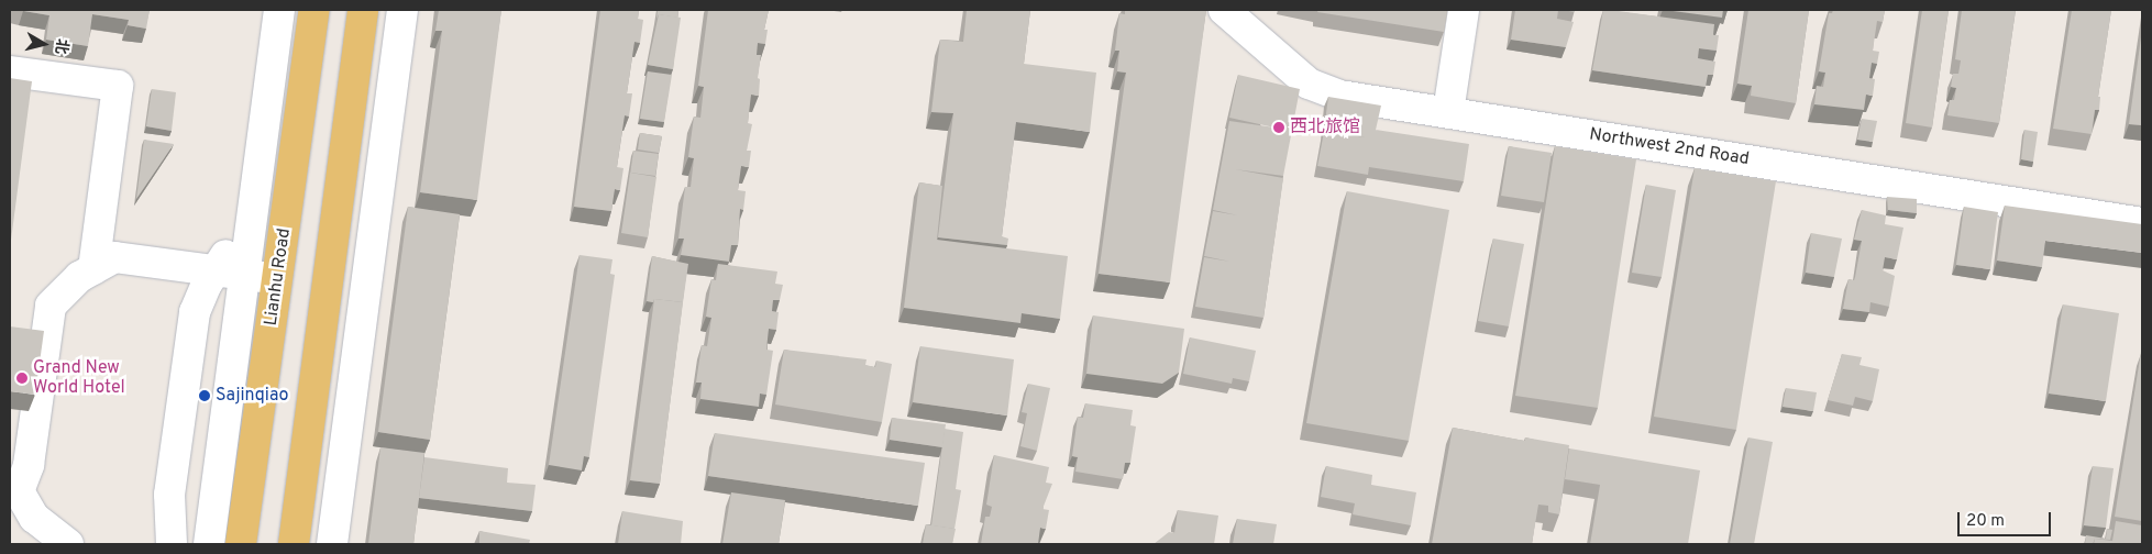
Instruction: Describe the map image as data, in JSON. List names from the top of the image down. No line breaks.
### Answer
{"streets":{"main road":["Lianhu Road"],"street":["Northwest 2nd Road"]},"places":["西北旅馆","Grand New World Hotel","Sajinqiao"],"scale_bar":"20 m","north":"right"}
